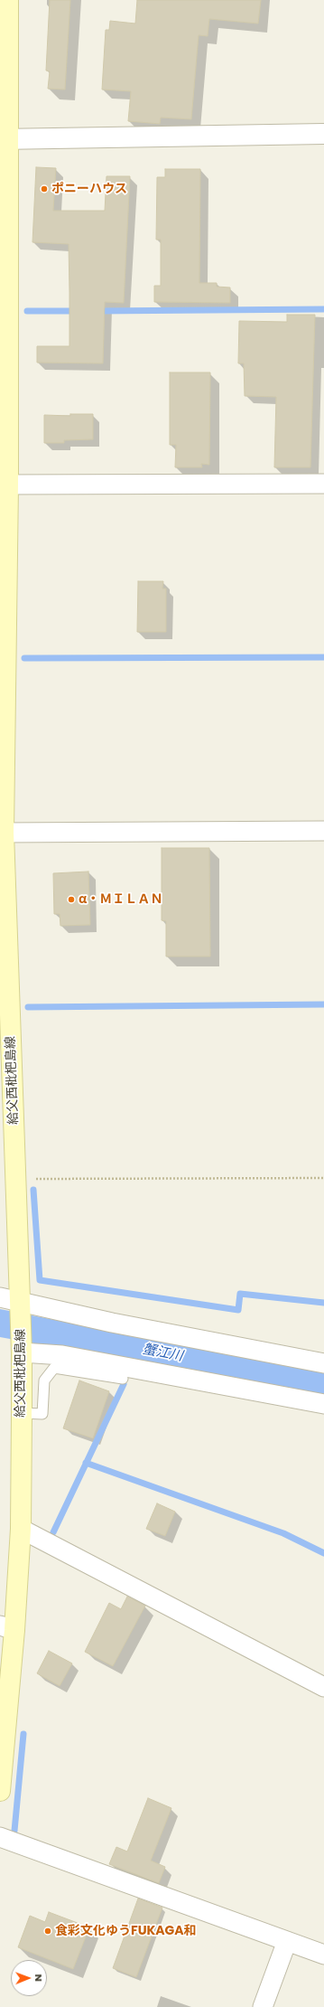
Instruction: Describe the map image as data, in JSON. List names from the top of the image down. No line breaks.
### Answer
{"streets":{"main road":["給父西枇杷島線"]},"water":["蟹江川"],"places":["ポニーハウス","α・ＭＩＬＡＮ","食彩文化ゆうFUKAGA和"],"north":"right"}
